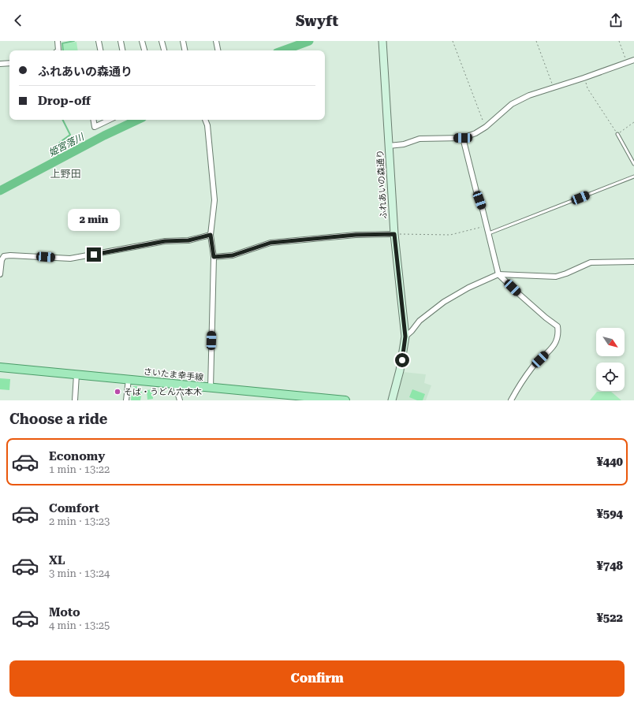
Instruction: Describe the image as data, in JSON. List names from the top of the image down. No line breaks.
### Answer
{"streets":{"main road":["さいたま幸手線"],"street":["ふれあいの森通り"]},"districts":["上野田"],"water":["姫宮落川"],"places":["そば・うどん六本木"],"north":"bottom right","page":{"header":"Swyft","banner":["ふれあいの森通り","Drop-off"],"bubble":"2 min","heading":"Choose a ride","list":[{"name":"Economy","note":"1 min · 13:22","value":"¥440"},{"name":"Comfort","note":"2 min · 13:23","value":"¥594"},{"name":"XL","note":"3 min · 13:24","value":"¥748"},{"name":"Moto","note":"4 min · 13:25","value":"¥522"}],"buttons":"Confirm"}}
